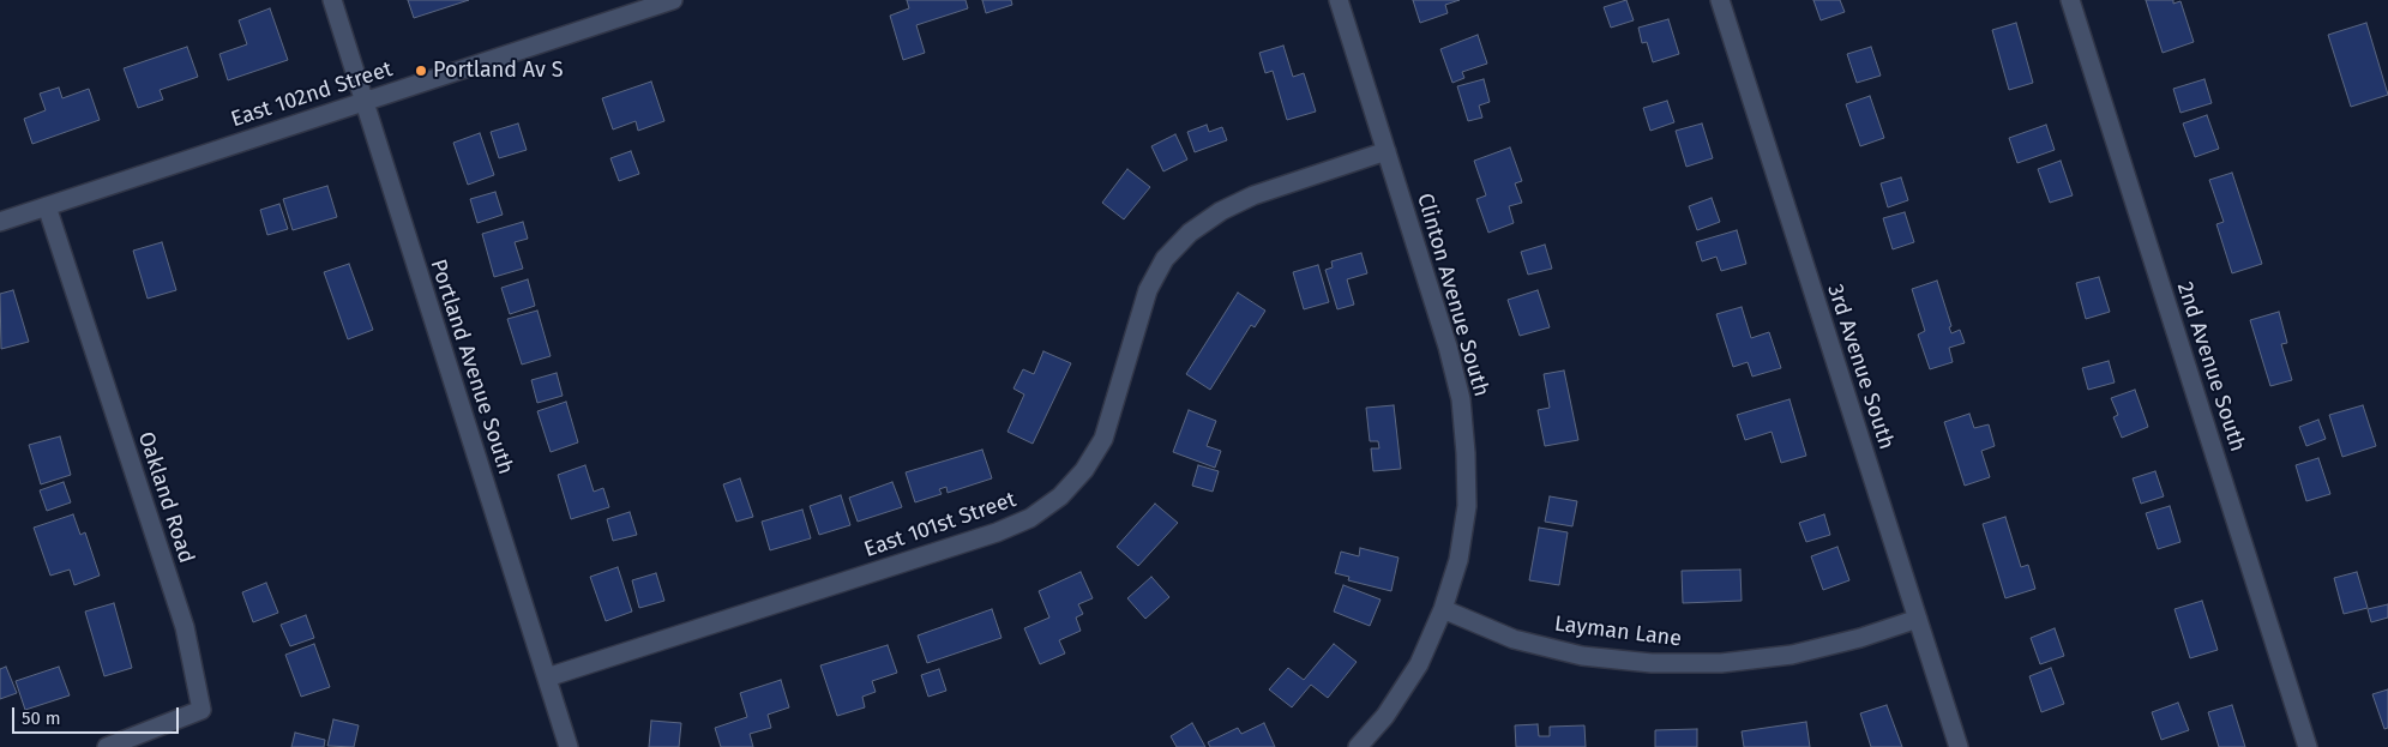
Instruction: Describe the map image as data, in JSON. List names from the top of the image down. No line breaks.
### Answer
{"streets":{"street":["East 102nd Street","Clinton Avenue South","Portland Avenue South","3rd Avenue South","2nd Avenue South","Oakland Road","East 101st Street","Layman Lane"]},"crossings":[["East 102nd Street","Portland Avenue South"],["East 102nd Street","Oakland Road"],["Clinton Avenue South","East 101st Street"],["Clinton Avenue South","Layman Lane"],["Portland Avenue South","East 101st Street"],["3rd Avenue South","Layman Lane"]],"places":["Portland Av S"],"scale_bar":"50 m"}
